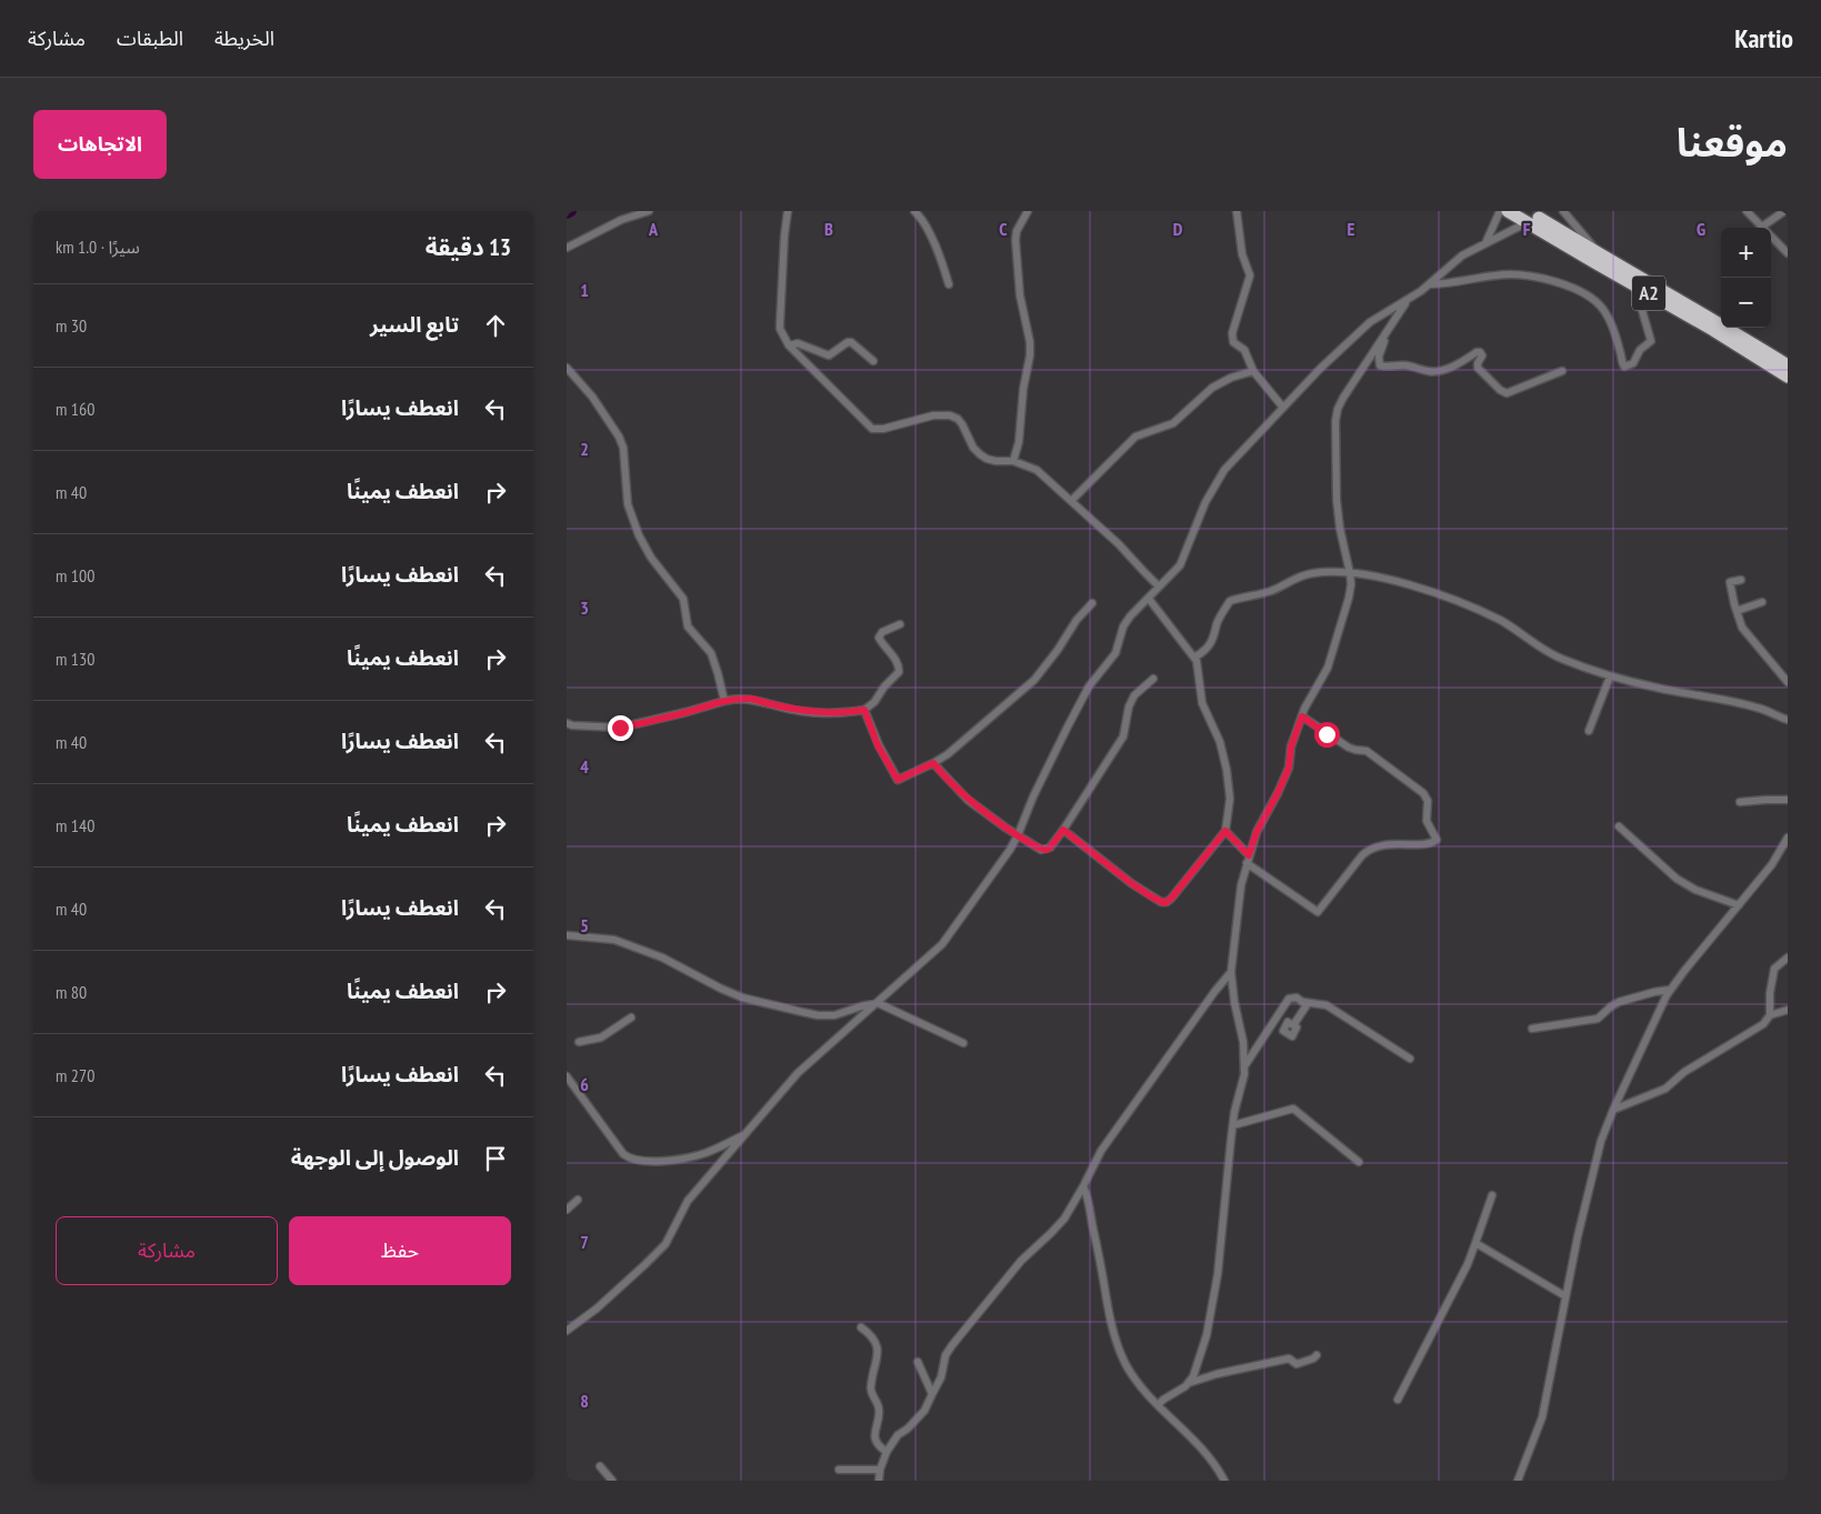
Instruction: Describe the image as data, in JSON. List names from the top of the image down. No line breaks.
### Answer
{"streets":{"highway":["A2"]},"page":{"header":"Kartio","nav":["الخريطة","الطبقات","مشاركة"],"title":"موقعنا","buttons":["الاتجاهات",["حفظ","مشاركة"]],"heading":["13 دقيقة","سيرًا · 1.0 km"],"map_buttons":["+","−"],"list":[["تابع السير","30 m"],["انعطف يسارًا","160 m"],["انعطف يمينًا","40 m"],["انعطف يسارًا","100 m"],["انعطف يمينًا","130 m"],["انعطف يسارًا","40 m"],["انعطف يمينًا","140 m"],["انعطف يسارًا","40 m"],["انعطف يمينًا","80 m"],["انعطف يسارًا","270 m"],"الوصول إلى الوجهة"]},"grid":{"columns":["A","B","C","D","E","F","G"],"rows":["1","2","3","4","5","6","7","8"]}}
